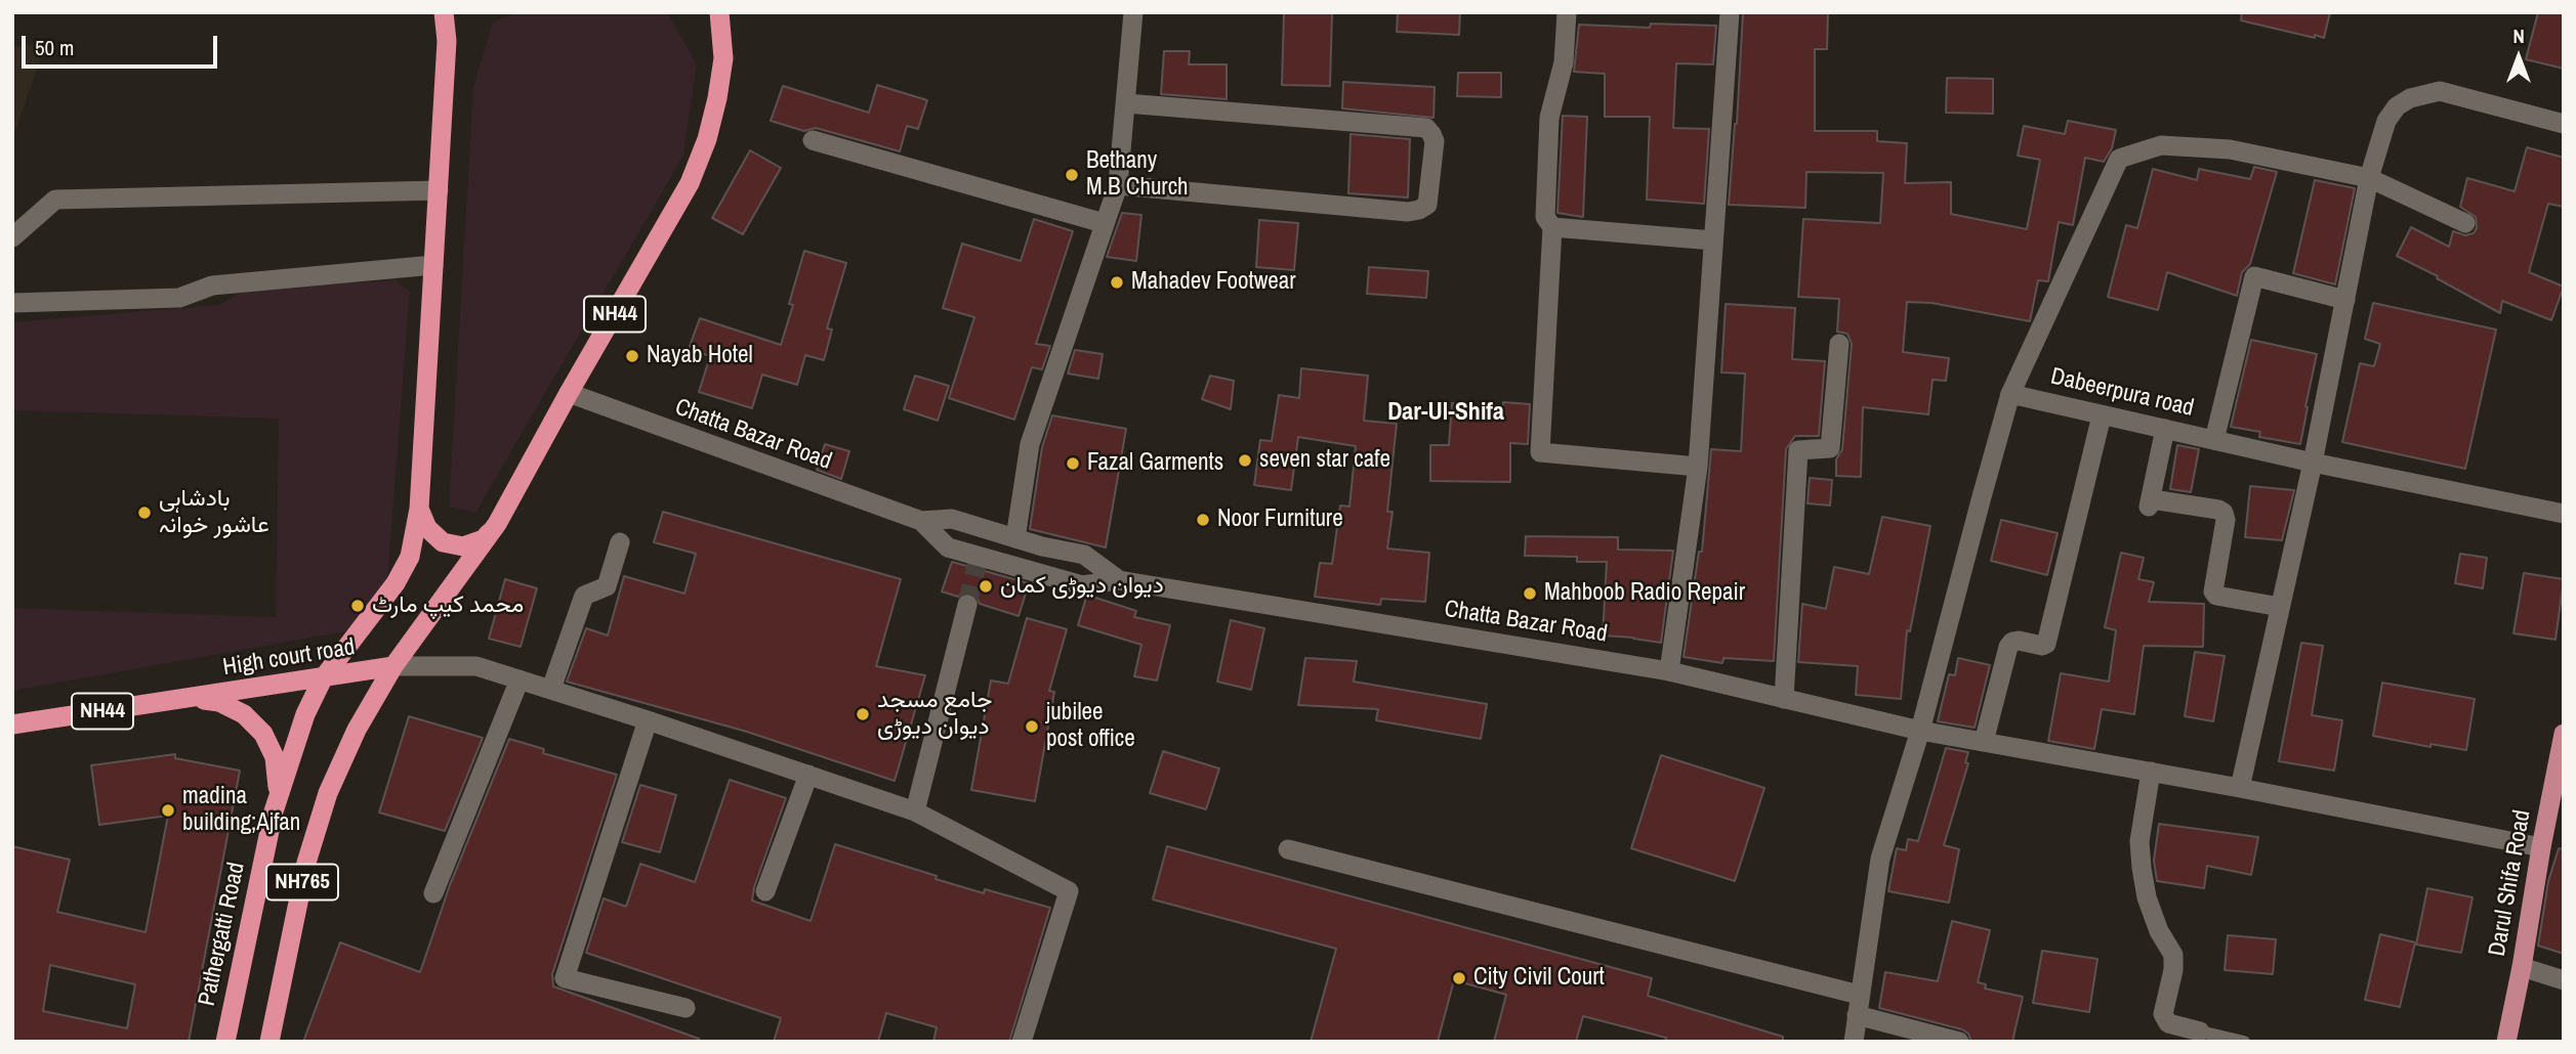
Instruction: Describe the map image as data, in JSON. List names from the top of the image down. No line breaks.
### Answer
{"streets":{"highway":["NH44","High court road","NH765","Pathergatti Road"],"main road":["Darul Shifa Road"],"street":["Dabeerpura road","Chatta Bazar Road"]},"crossings":[["NH44","Chatta Bazar Road"],["NH44","High court road"],["NH44","NH765"],["Chatta Bazar Road","Darul Shifa Road"],["High court road","NH765"],["High court road","Pathergatti Road"]],"districts":["Dar-Ul-Shifa"],"places":["Bethany M.B Church","Mahadev Footwear","Nayab Hotel","seven star cafe","Fazal Garments","بادشاہی عاشور خوانہ","Noor Furniture","دیوان دیوڑی کمان","Mahboob Radio Repair","محمد کیپ مارٹ","جامع مسجد دیوان دیوڑی","jubilee post office","madina building;Ajfan","City Civil Court"],"scale_bar":"50 m","north":"top"}
